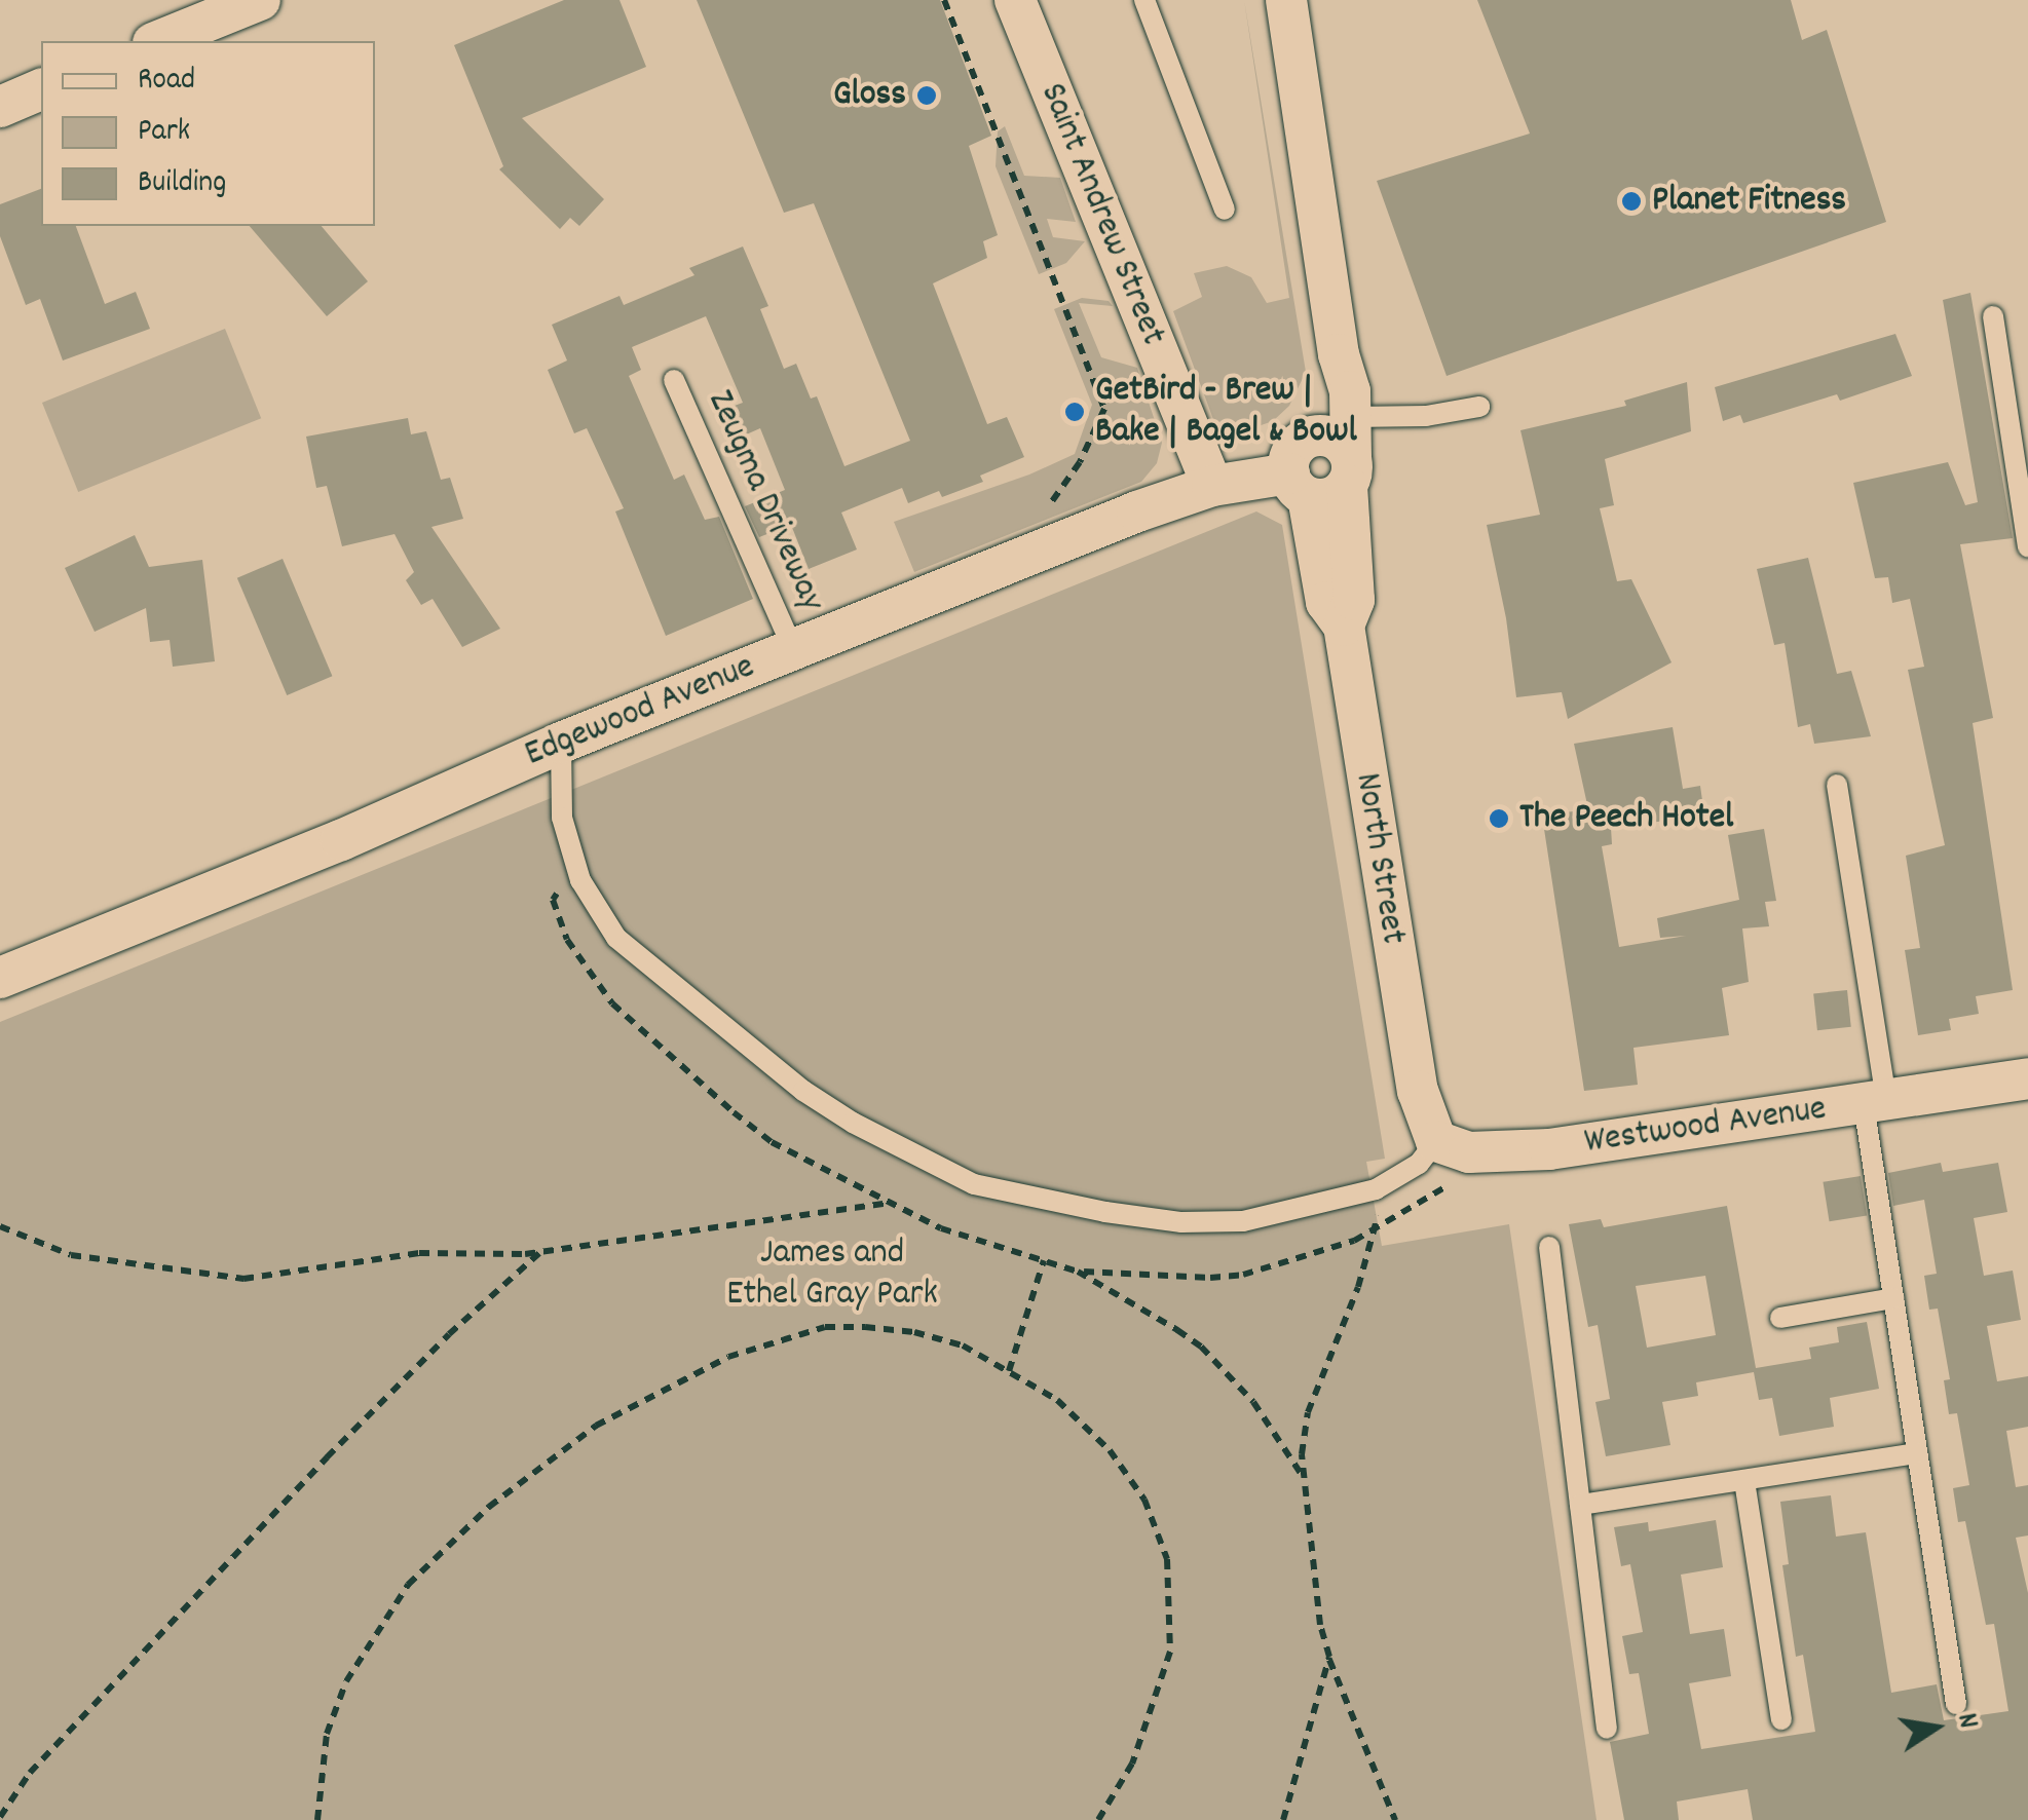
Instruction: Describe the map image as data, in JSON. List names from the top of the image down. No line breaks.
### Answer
{"streets":{"street":["Saint Andrew Street","Edgewood Avenue","North Street","Westwood Avenue"],"lane":["Zeugma Driveway"]},"crossings":[["Saint Andrew Street","Edgewood Avenue"],["Zeugma Driveway","Edgewood Avenue"],["Edgewood Avenue","North Street"],["North Street","Westwood Avenue"]],"parks":["James and Ethel Gray Park"],"places":["Gloss","Planet Fitness","GetBird - Brew | Bake | Bagel & Bowl","The Peech Hotel"],"legend":["Road","Park","Building"],"north":"right"}
